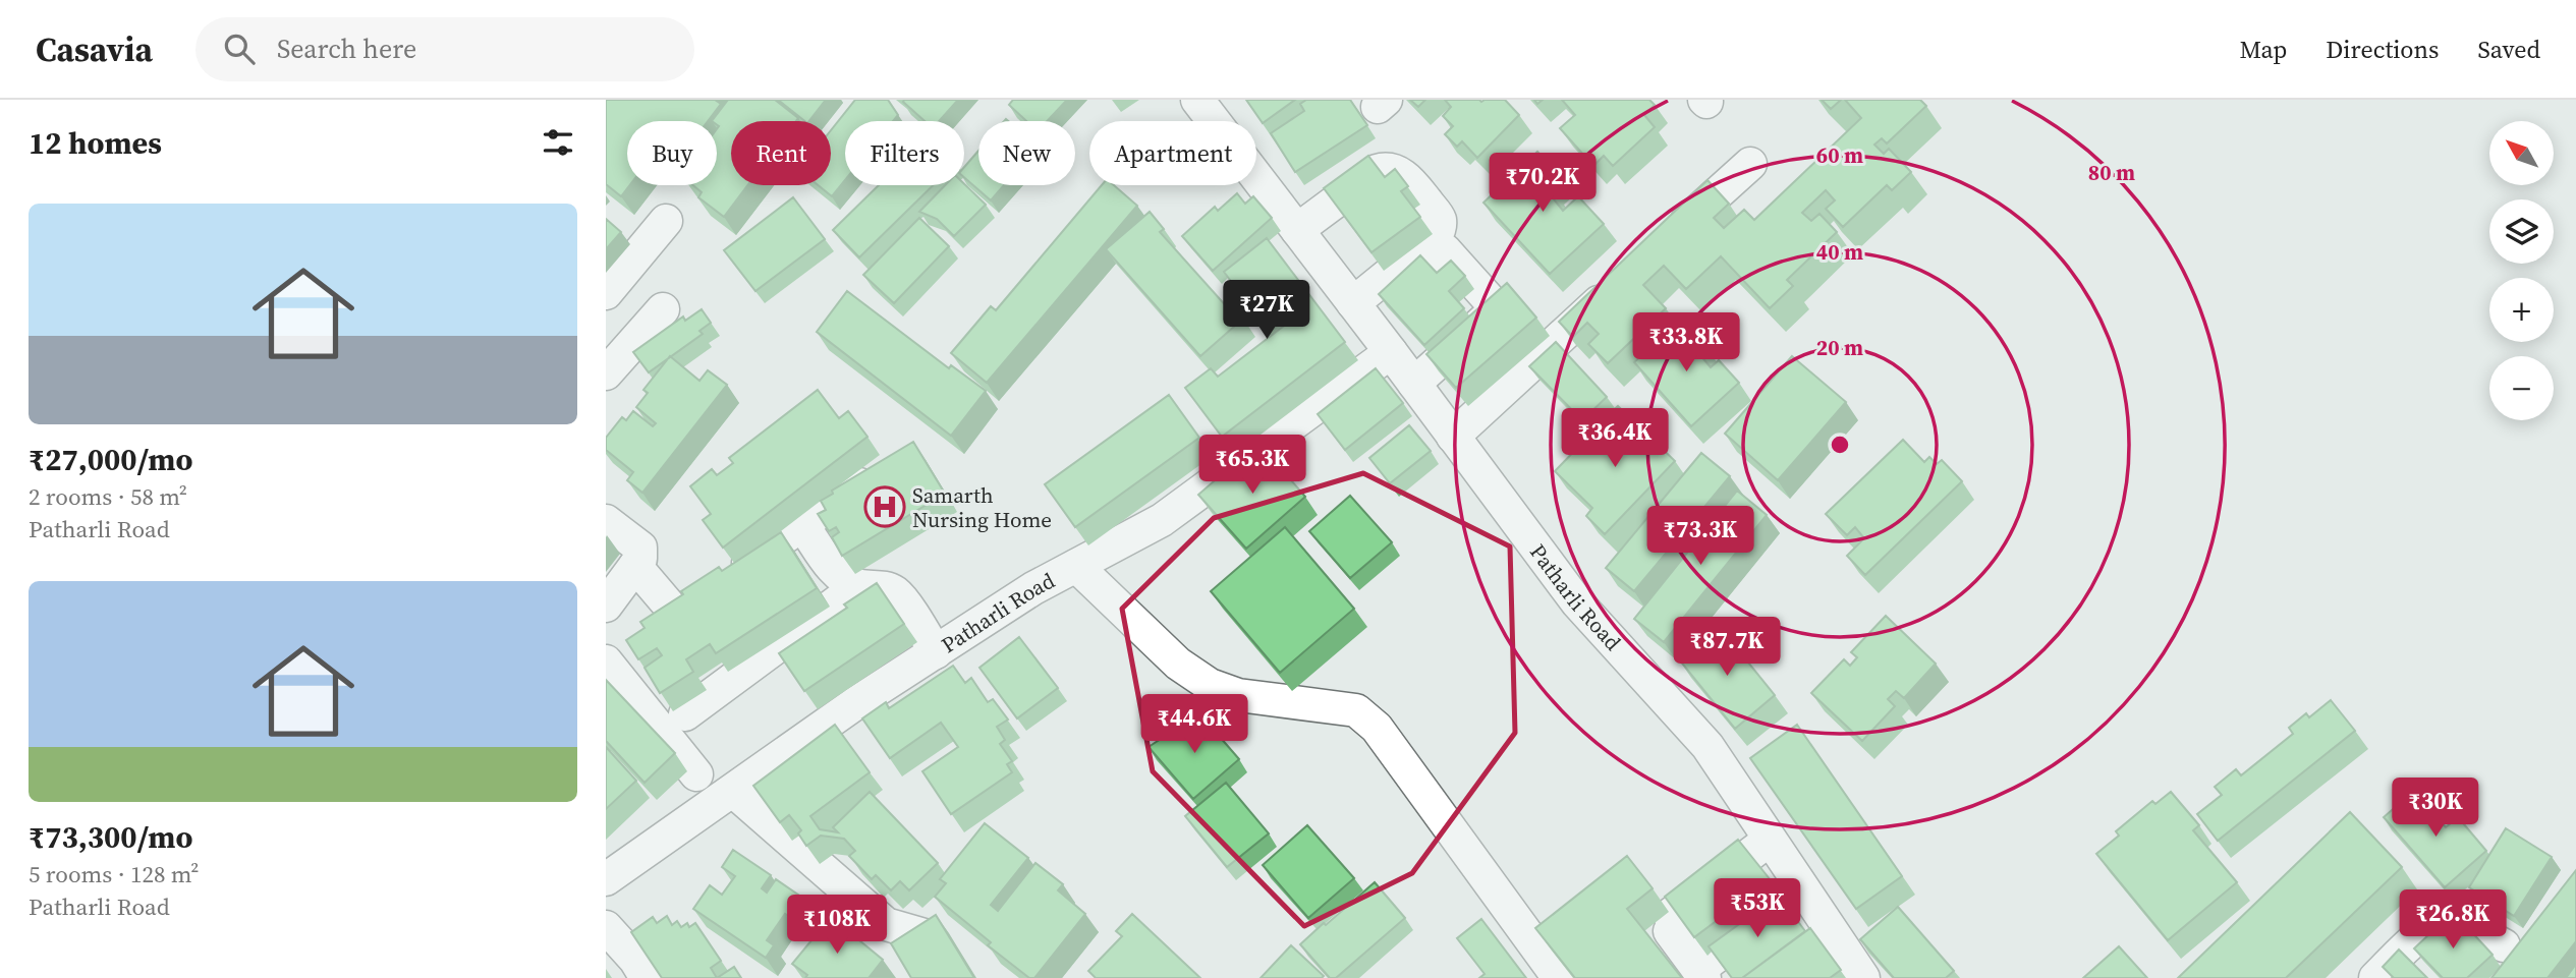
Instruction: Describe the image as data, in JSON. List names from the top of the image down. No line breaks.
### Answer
{"streets":{"street":["Patharli Road"]},"places":{"hospital":["Samarth Nursing Home"]},"north":"top left","page":{"header":"Casavia","search":"Search here","nav":["Map","Directions","Saved"],"heading":"12 homes","map_buttons":["+","−"],"chip":["Buy","Rent","Filters","New","Apartment"],"price":["₹70.2K","₹27K","₹33.8K","₹36.4K","₹65.3K","₹73.3K","₹87.7K","₹44.6K","₹30K","₹53K","₹26.8K","₹108K"],"list":[{"name":"₹27,000/mo","note":"2 rooms · 58 m² · Patharli Road"},{"name":"₹73,300/mo","note":"5 rooms · 128 m² · Patharli Road"}]},"rings":["60 m","80 m","40 m","20 m"]}
